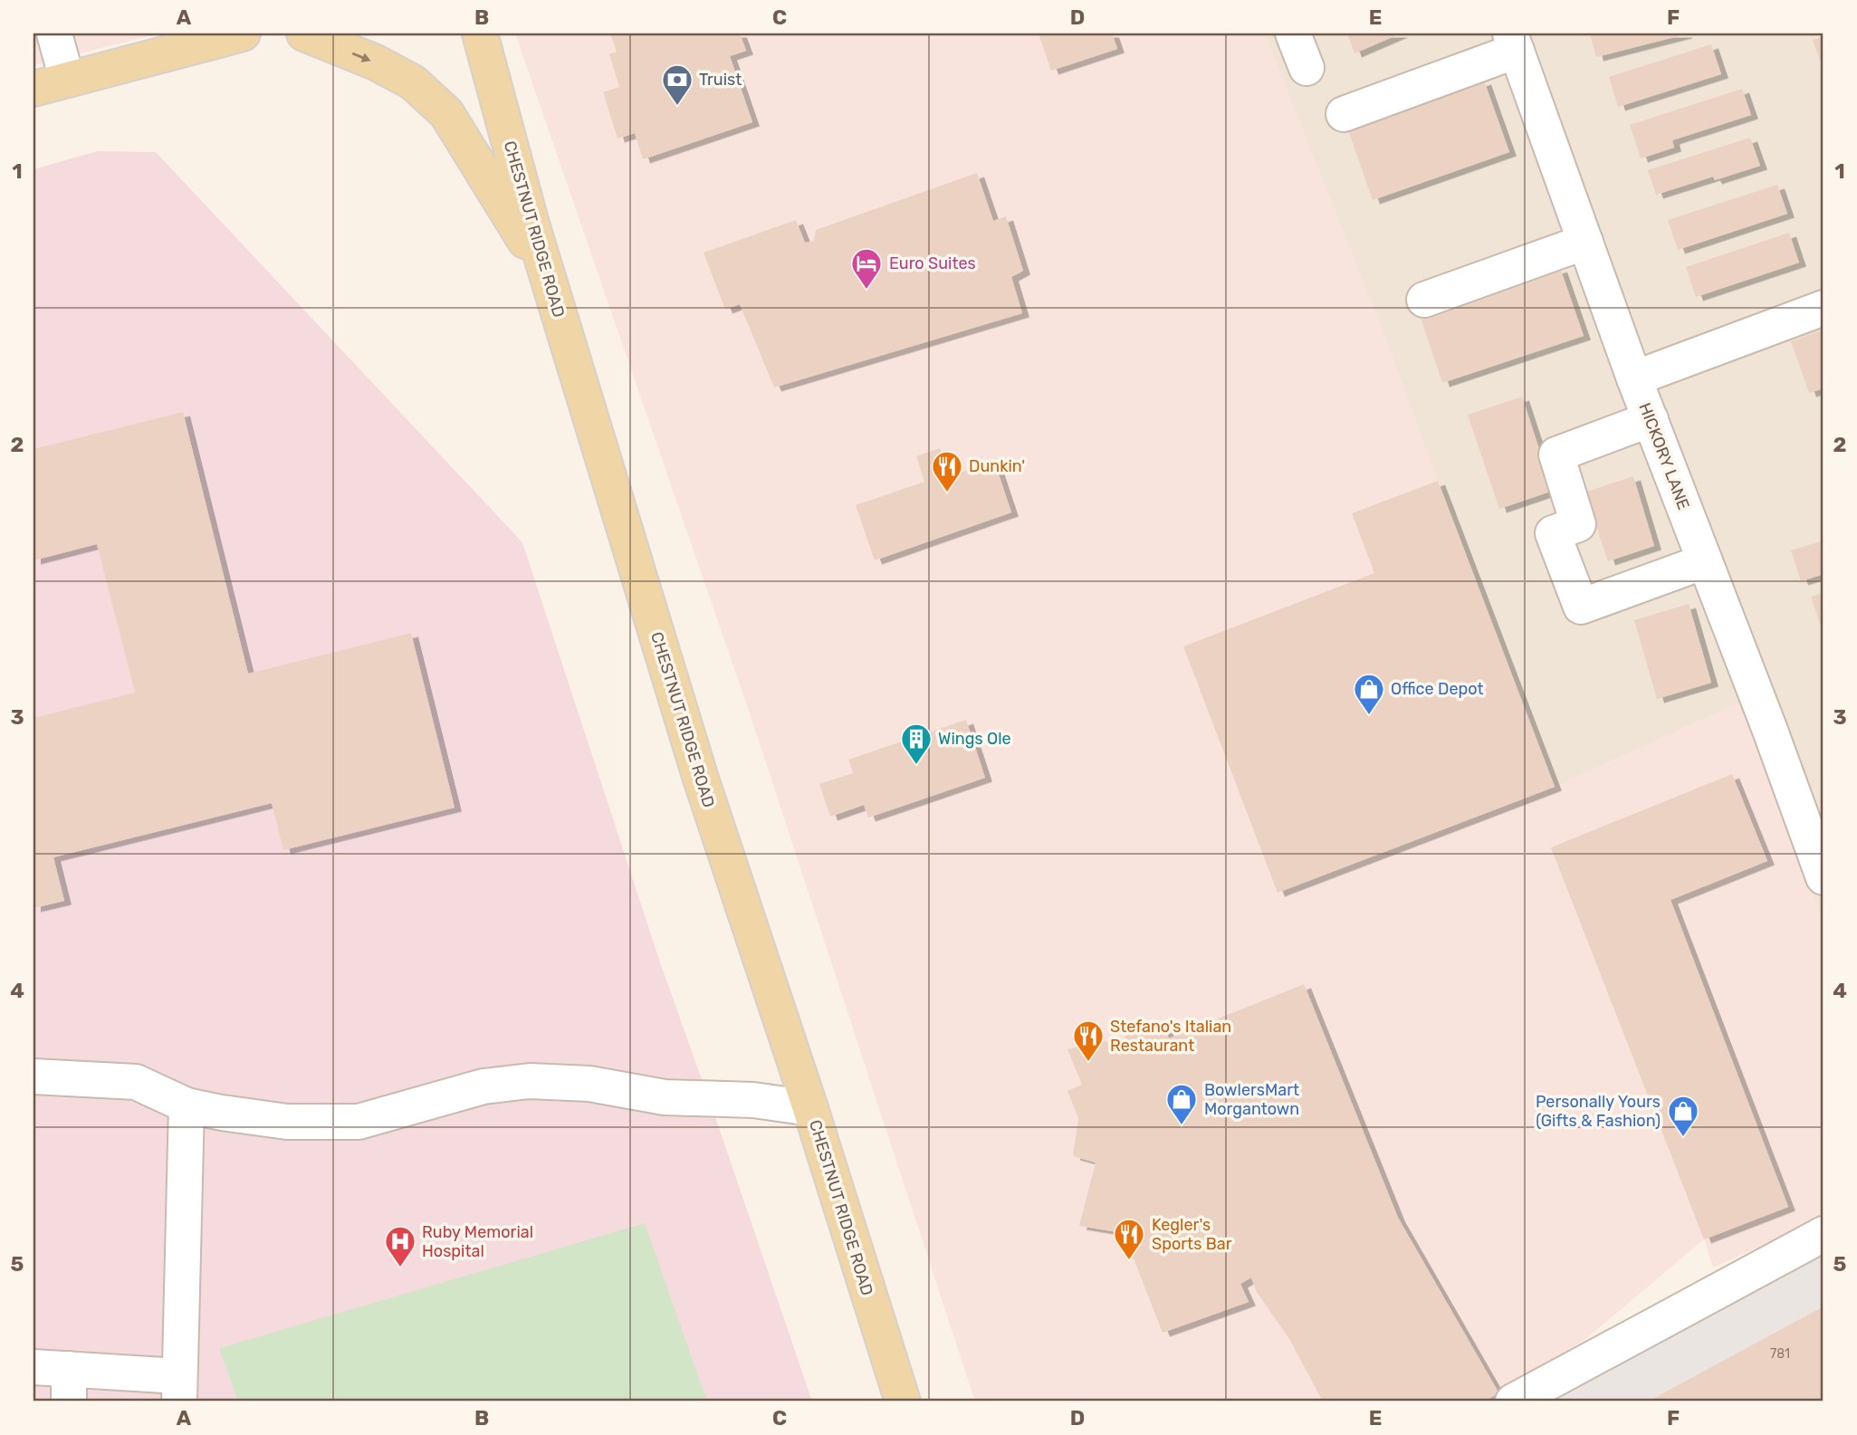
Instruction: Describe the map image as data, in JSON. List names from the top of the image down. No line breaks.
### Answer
{"streets":{"main road":["CHESTNUT RIDGE ROAD"],"street":["HICKORY LANE"]},"places":{"bank":["Truist"],"hotel":["Euro Suites"],"restaurant":["Dunkin'","Stefano's Italian Restaurant","Kegler's Sports Bar"],"shop":["Office Depot","BowlersMart Morgantown","Personally Yours (Gifts & Fashion)"],"building":["Wings Ole"],"hospital":["Ruby Memorial Hospital"]},"house_numbers":["781"],"grid":{"columns":["A","B","C","D","E","F"],"rows":["1","2","3","4","5"]}}
